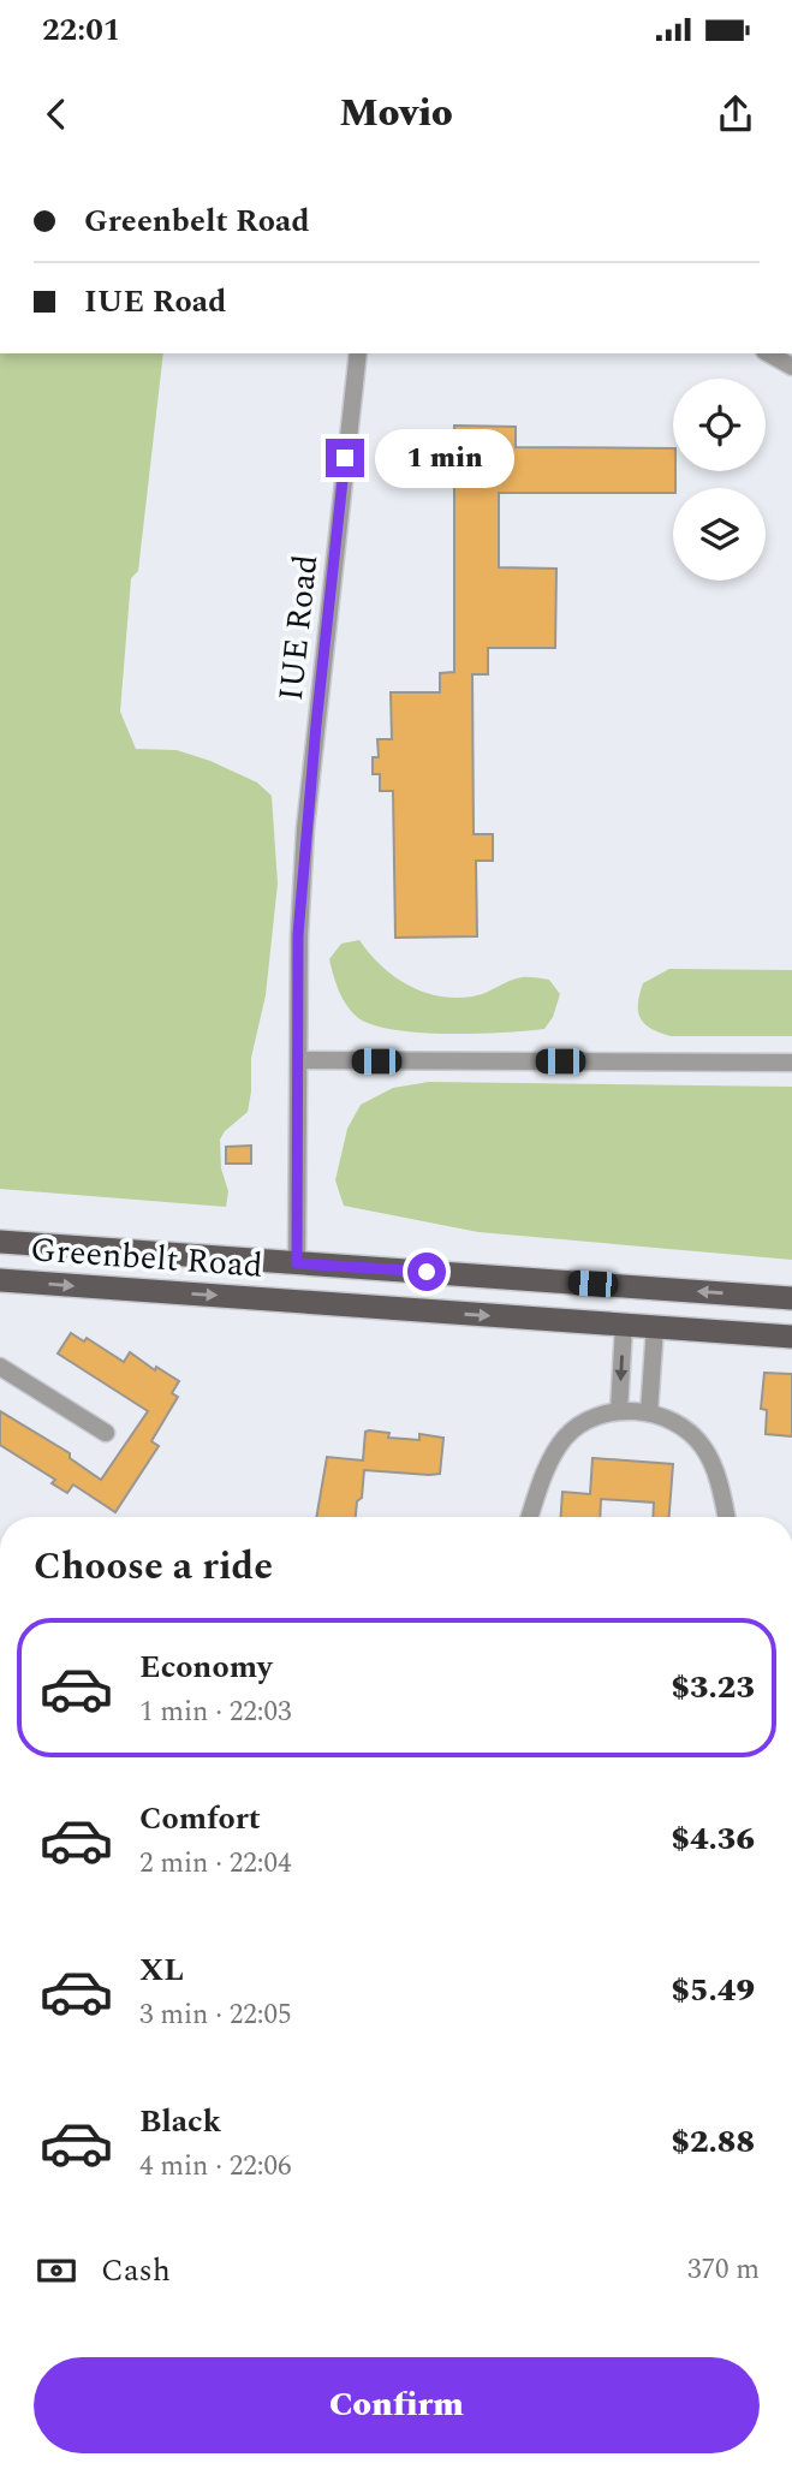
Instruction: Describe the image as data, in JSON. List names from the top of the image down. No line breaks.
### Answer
{"streets":{"main road":["Greenbelt Road"],"street":["IUE Road"]},"crossings":[["IUE Road","Greenbelt Road"]],"page":{"status":"22:01","header":"Movio","banner":["Greenbelt Road","IUE Road"],"bubble":"1 min","heading":"Choose a ride","list":[{"name":"Economy","note":"1 min · 22:03","value":"$3.23"},{"name":"Comfort","note":"2 min · 22:04","value":"$4.36"},{"name":"XL","note":"3 min · 22:05","value":"$5.49"},{"name":"Black","note":"4 min · 22:06","value":"$2.88"}],"pay":["Cash","370 m"],"buttons":"Confirm"}}
